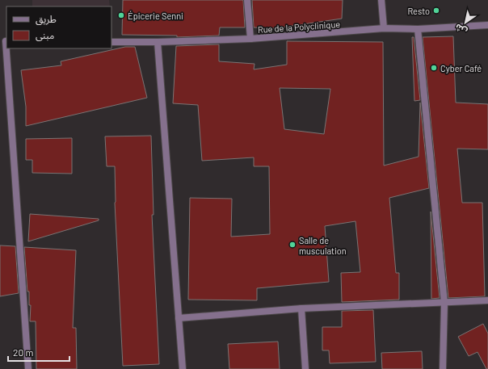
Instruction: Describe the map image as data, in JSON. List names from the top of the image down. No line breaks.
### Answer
{"streets":{"street":["Rue de la Polyclinique"]},"places":["Resto","Épicerie Senni","Cyber Café","Salle de musculation"],"legend":["طريق","مبنى"],"scale_bar":"20 m","north":"bottom left"}
